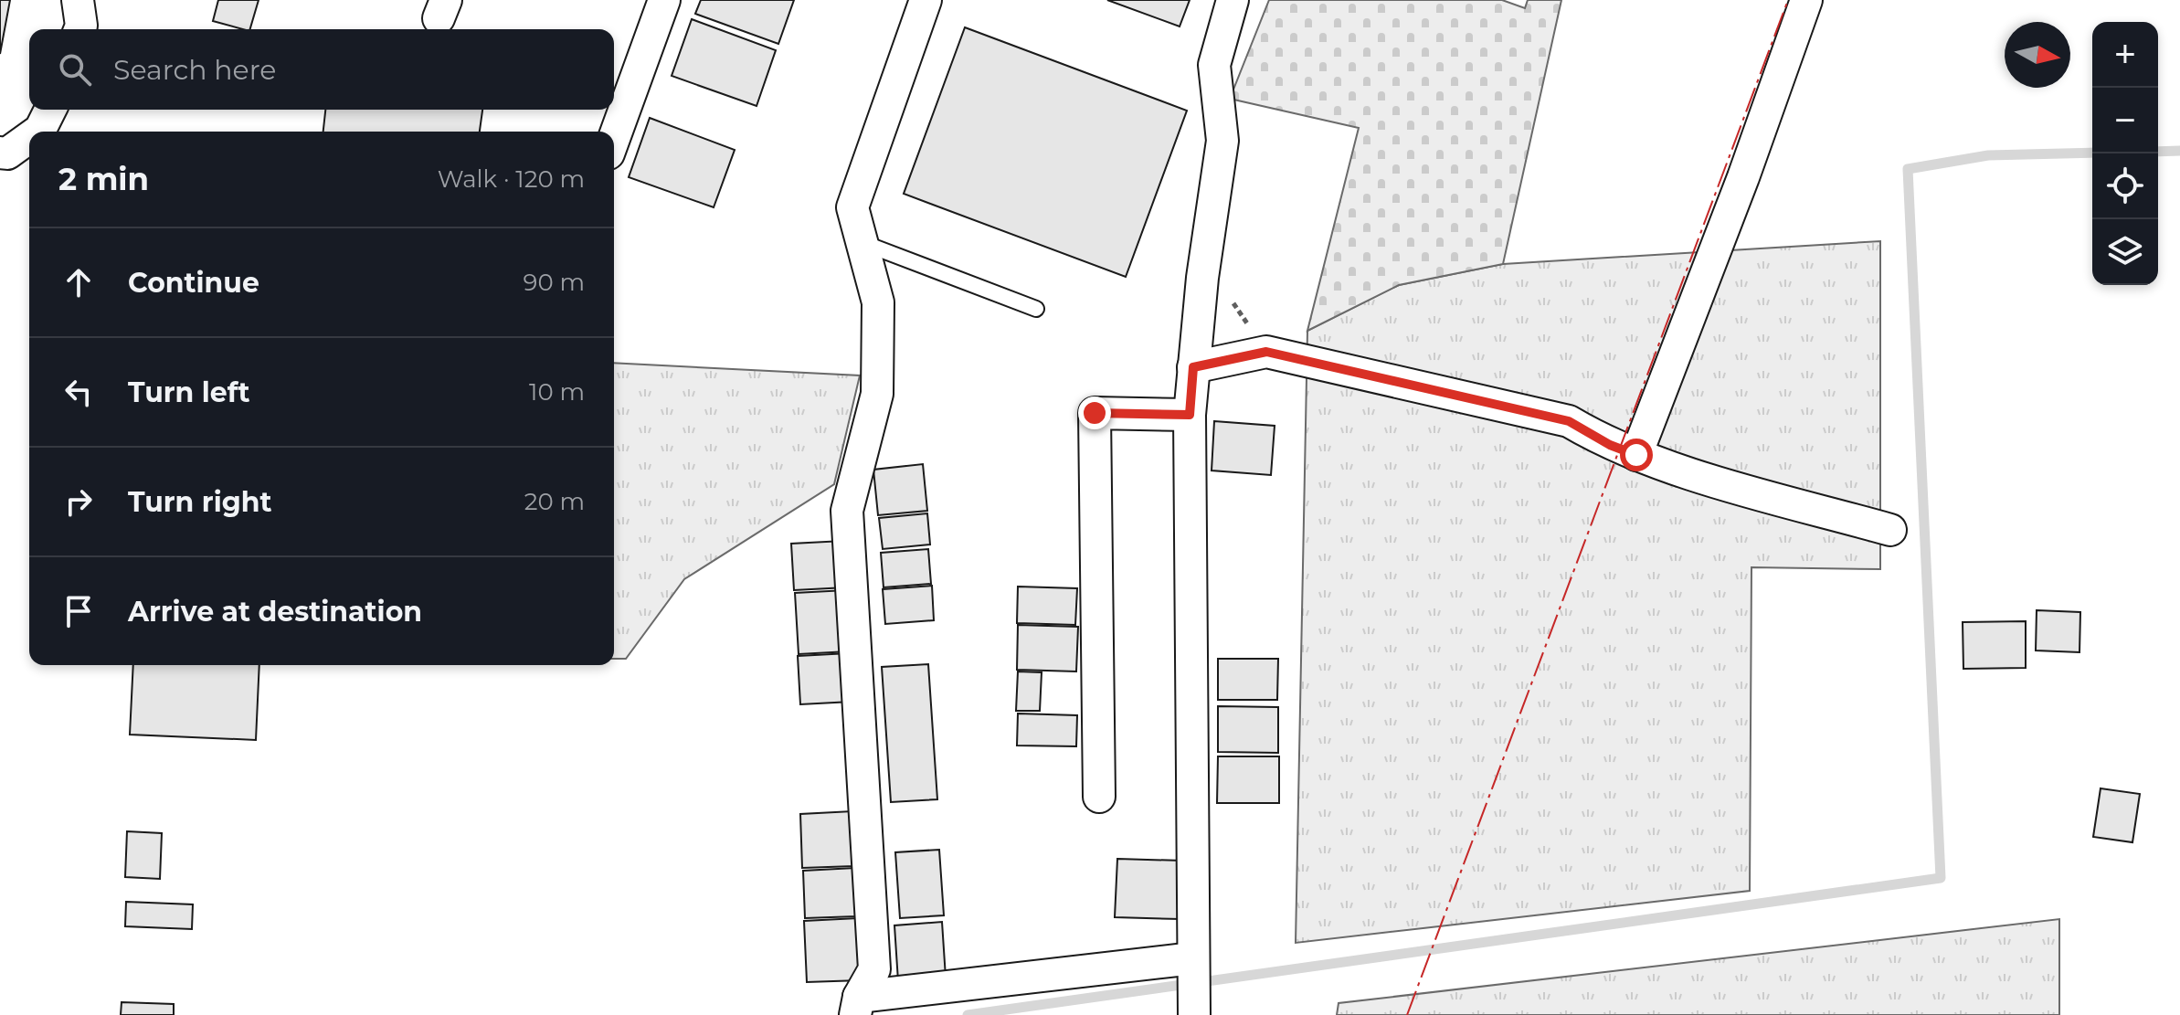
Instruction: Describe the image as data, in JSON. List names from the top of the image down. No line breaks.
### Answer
{"north":"right","page":{"map_buttons":["+","−"],"search":"Search here","heading":["2 min","Walk · 120 m"],"list":[["Continue","90 m"],["Turn left","10 m"],["Turn right","20 m"],"Arrive at destination"]}}
